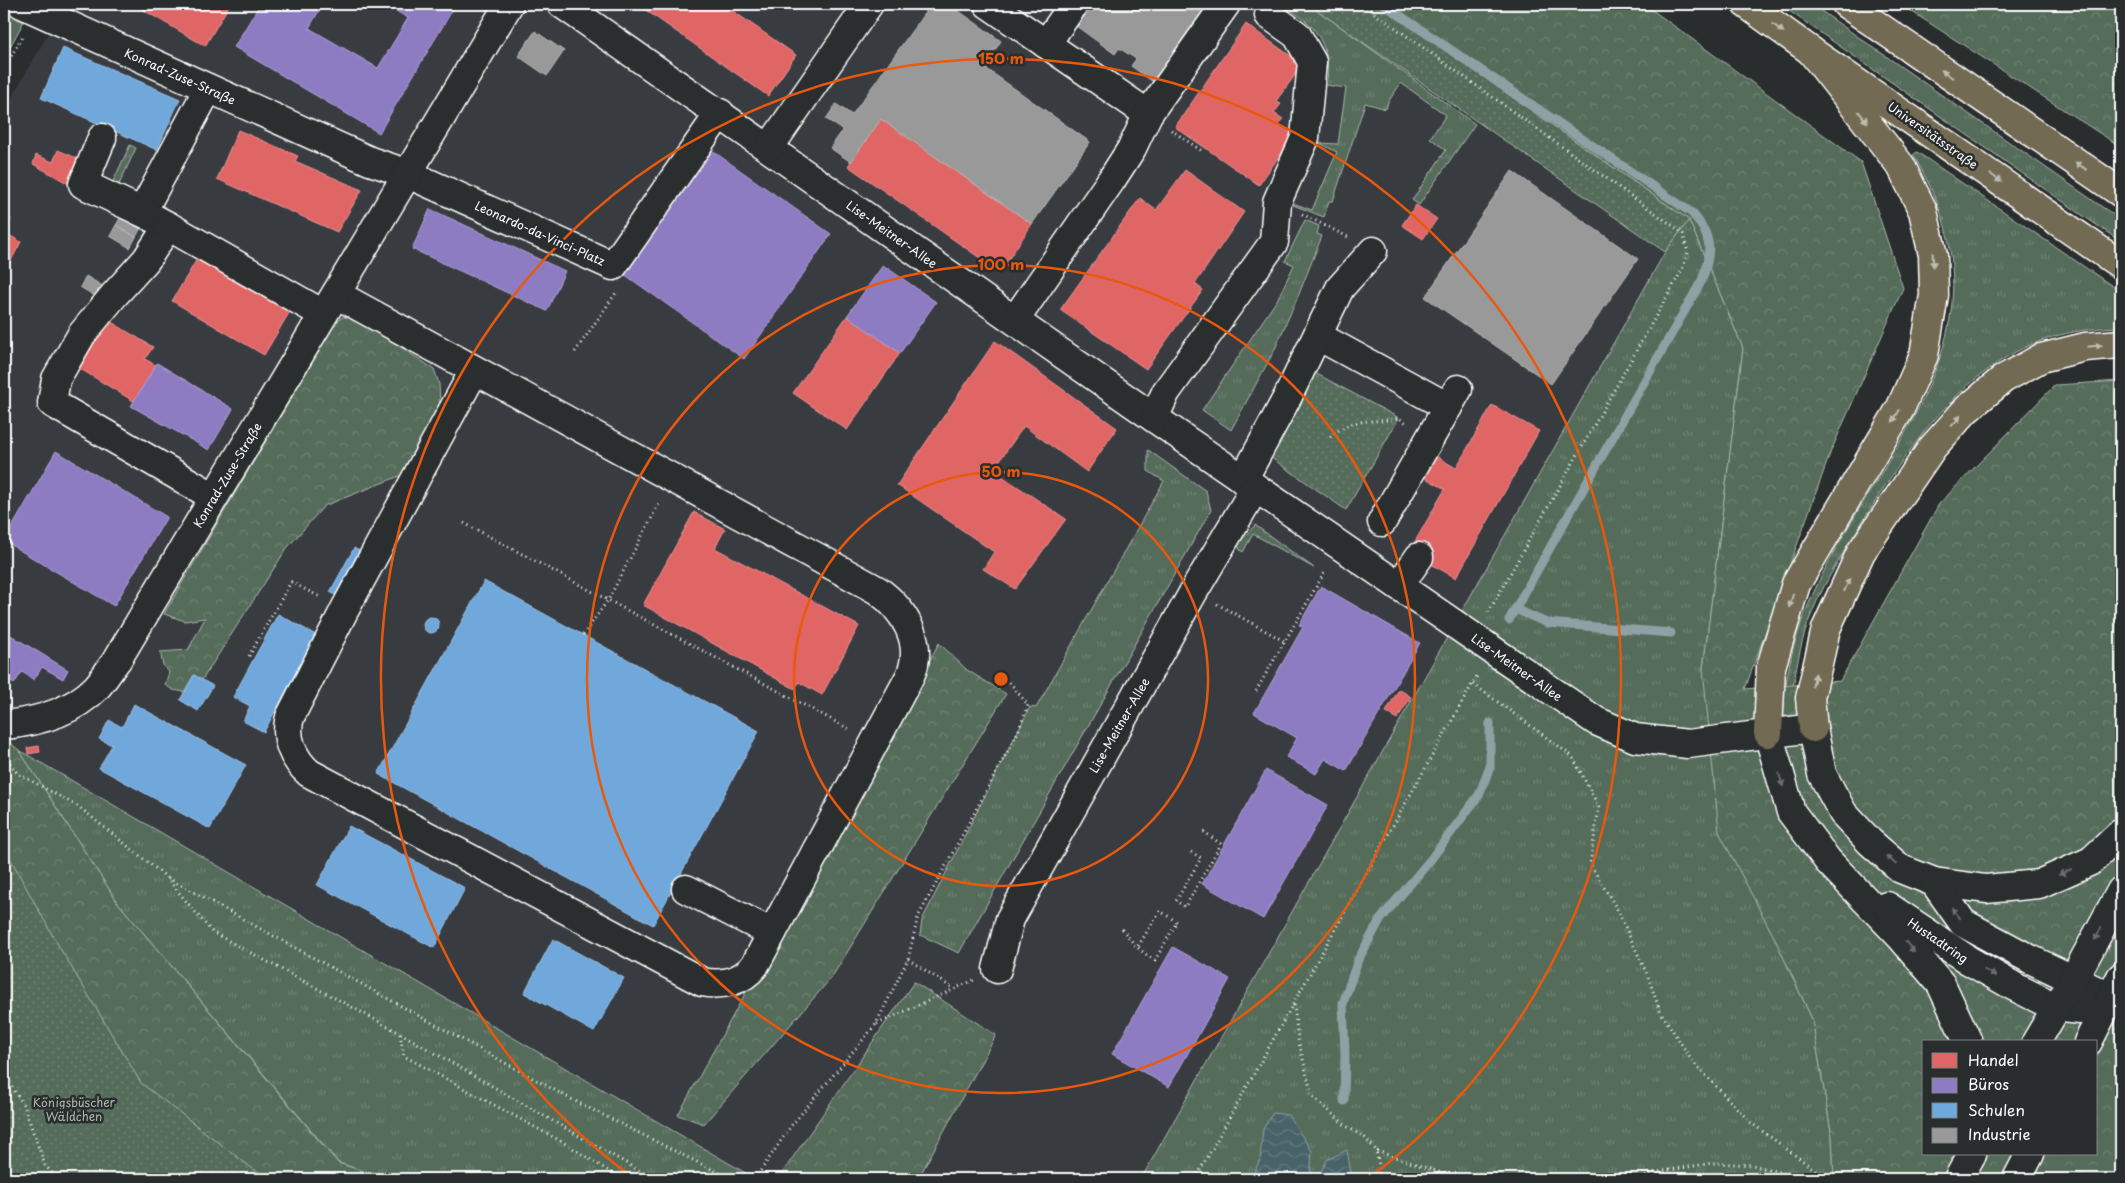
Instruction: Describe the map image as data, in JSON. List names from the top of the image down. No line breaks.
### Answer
{"streets":{"highway":["Universitätsstraße"],"street":["Konrad-Zuse-Straße","Leonardo-da-Vinci-Platz","Lise-Meitner-Allee","Hustadtring"]},"crossings":[["Konrad-Zuse-Straße","Leonardo-da-Vinci-Platz"],["Leonardo-da-Vinci-Platz","Lise-Meitner-Allee"],["Lise-Meitner-Allee","Hustadtring"]],"parks":["Königsbüscher Wäldchen"],"legend":["Handel","Büros","Schulen","Industrie"],"rings":["150 m","100 m","50 m"]}
